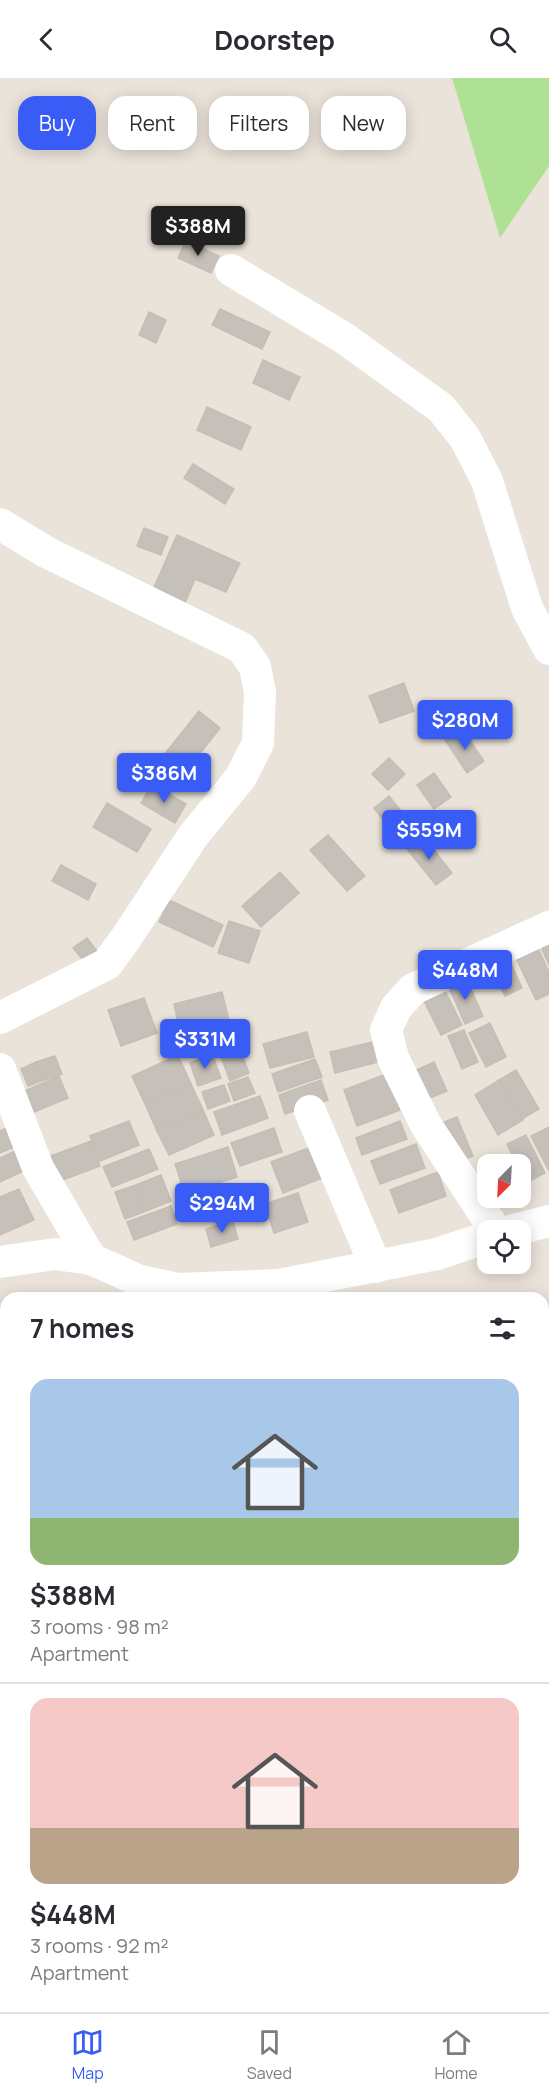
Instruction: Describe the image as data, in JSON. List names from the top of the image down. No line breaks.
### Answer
{"north":"bottom left","page":{"header":"Doorstep","chip":["Buy","Rent","Filters","New"],"price":["$388M","$280M","$386M","$559M","$448M","$331M","$294M"],"heading":"7 homes","list":[{"name":"$388M","note":"3 rooms · 98 m² · Apartment"},{"name":"$448M","note":"3 rooms · 92 m² · Apartment"}],"tabs":["Map","Saved","Home"]}}
